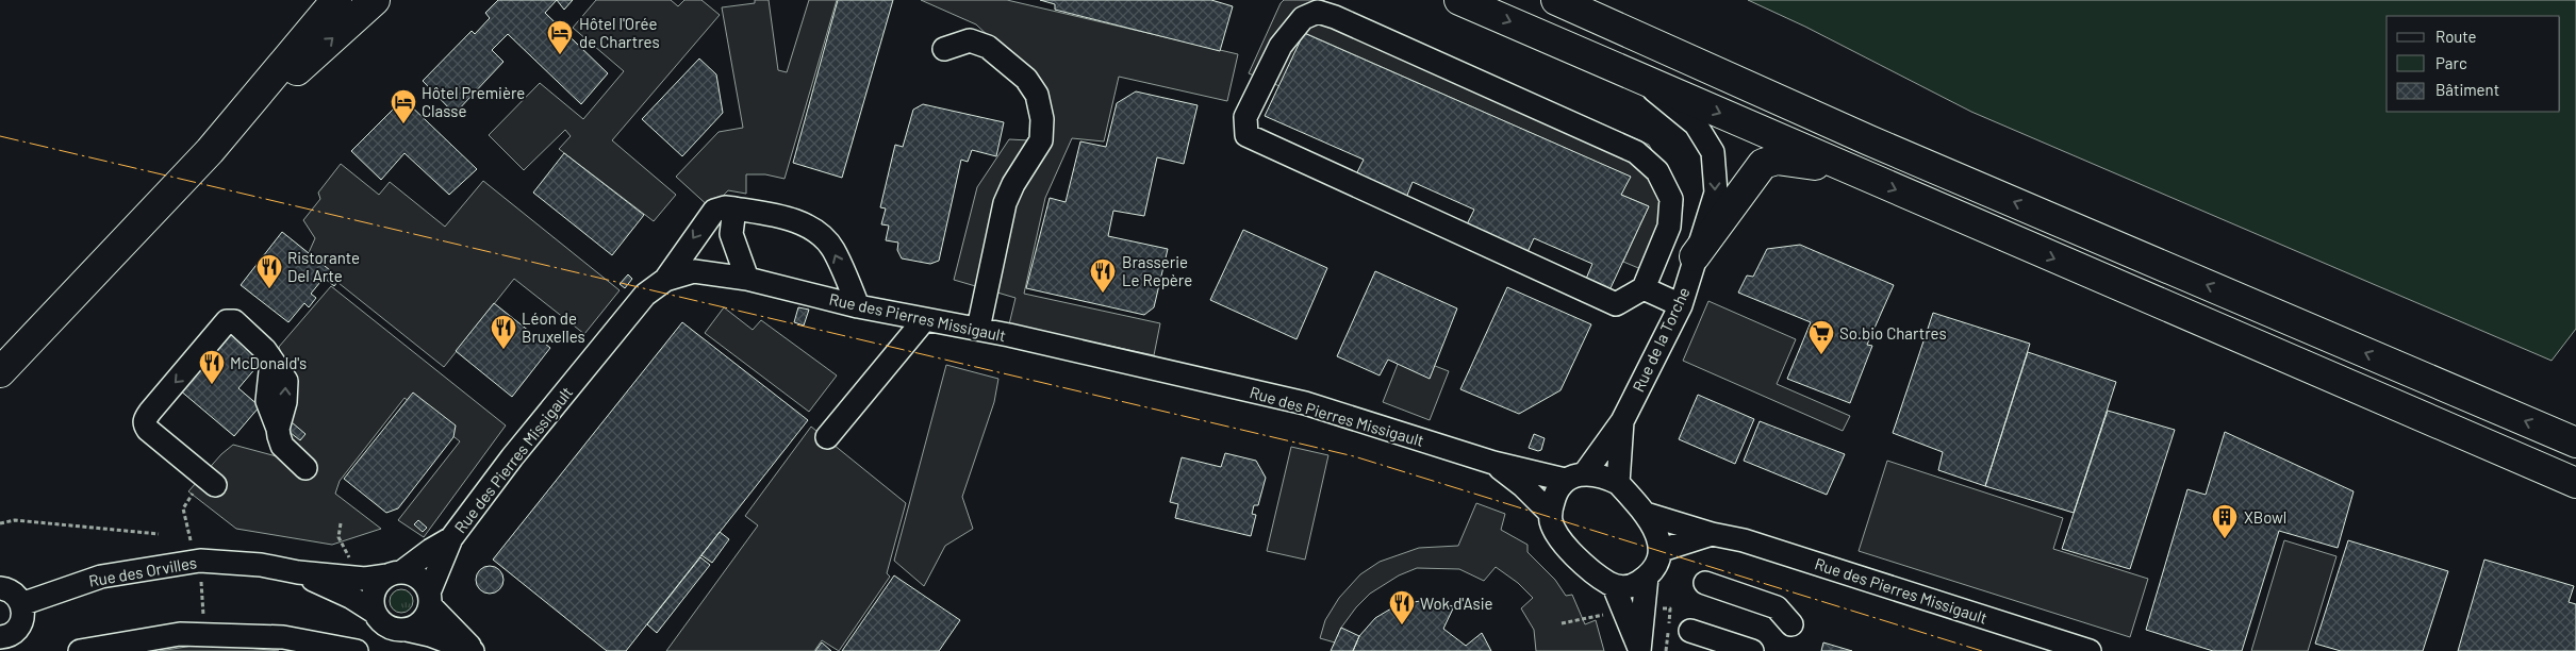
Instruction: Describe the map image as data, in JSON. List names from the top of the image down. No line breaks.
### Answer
{"streets":{"street":["Rue des Pierres Missigault","Rue de la Torche","Rue des Orvilles"]},"crossings":[["Rue des Pierres Missigault","Rue des Orvilles"]],"one_way":["Rue de la Torche"],"places":{"hotel":["Hôtel l'Orée de Chartres","Hôtel Première Classe"],"restaurant":["Ristorante Del Arte","Brasserie Le Repère","Léon de Bruxelles","McDonald's","Wok d'Asie"],"supermarket":["So.bio Chartres"],"building":["XBowl"]},"legend":["Route","Parc","Bâtiment"]}
